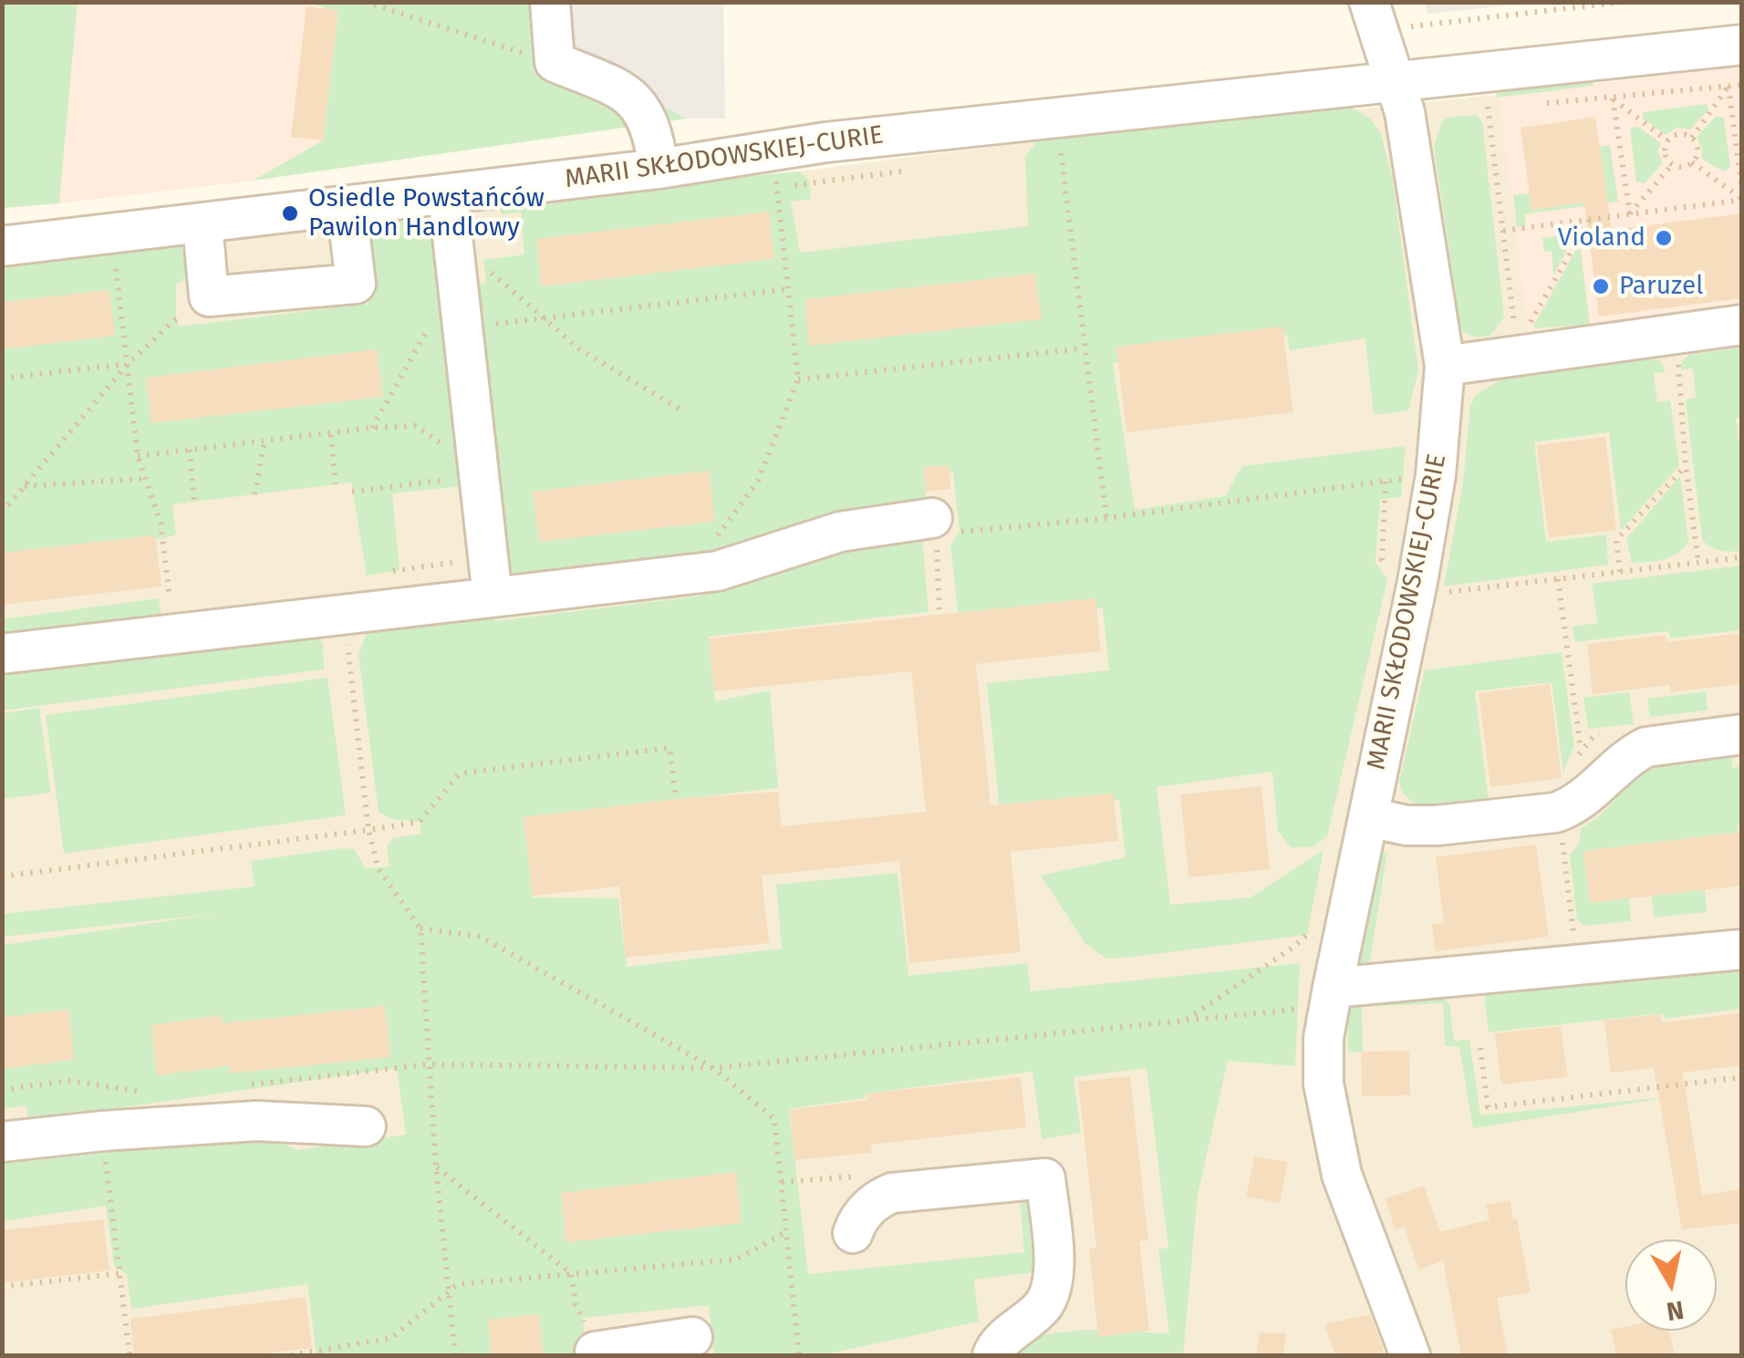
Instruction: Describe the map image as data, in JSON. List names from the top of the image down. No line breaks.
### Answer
{"streets":{"street":["MARII SKŁODOWSKIEJ-CURIE"]},"places":["Osiedle Powstańców Pawilon Handlowy","Violand","Paruzel"],"north":"bottom"}
